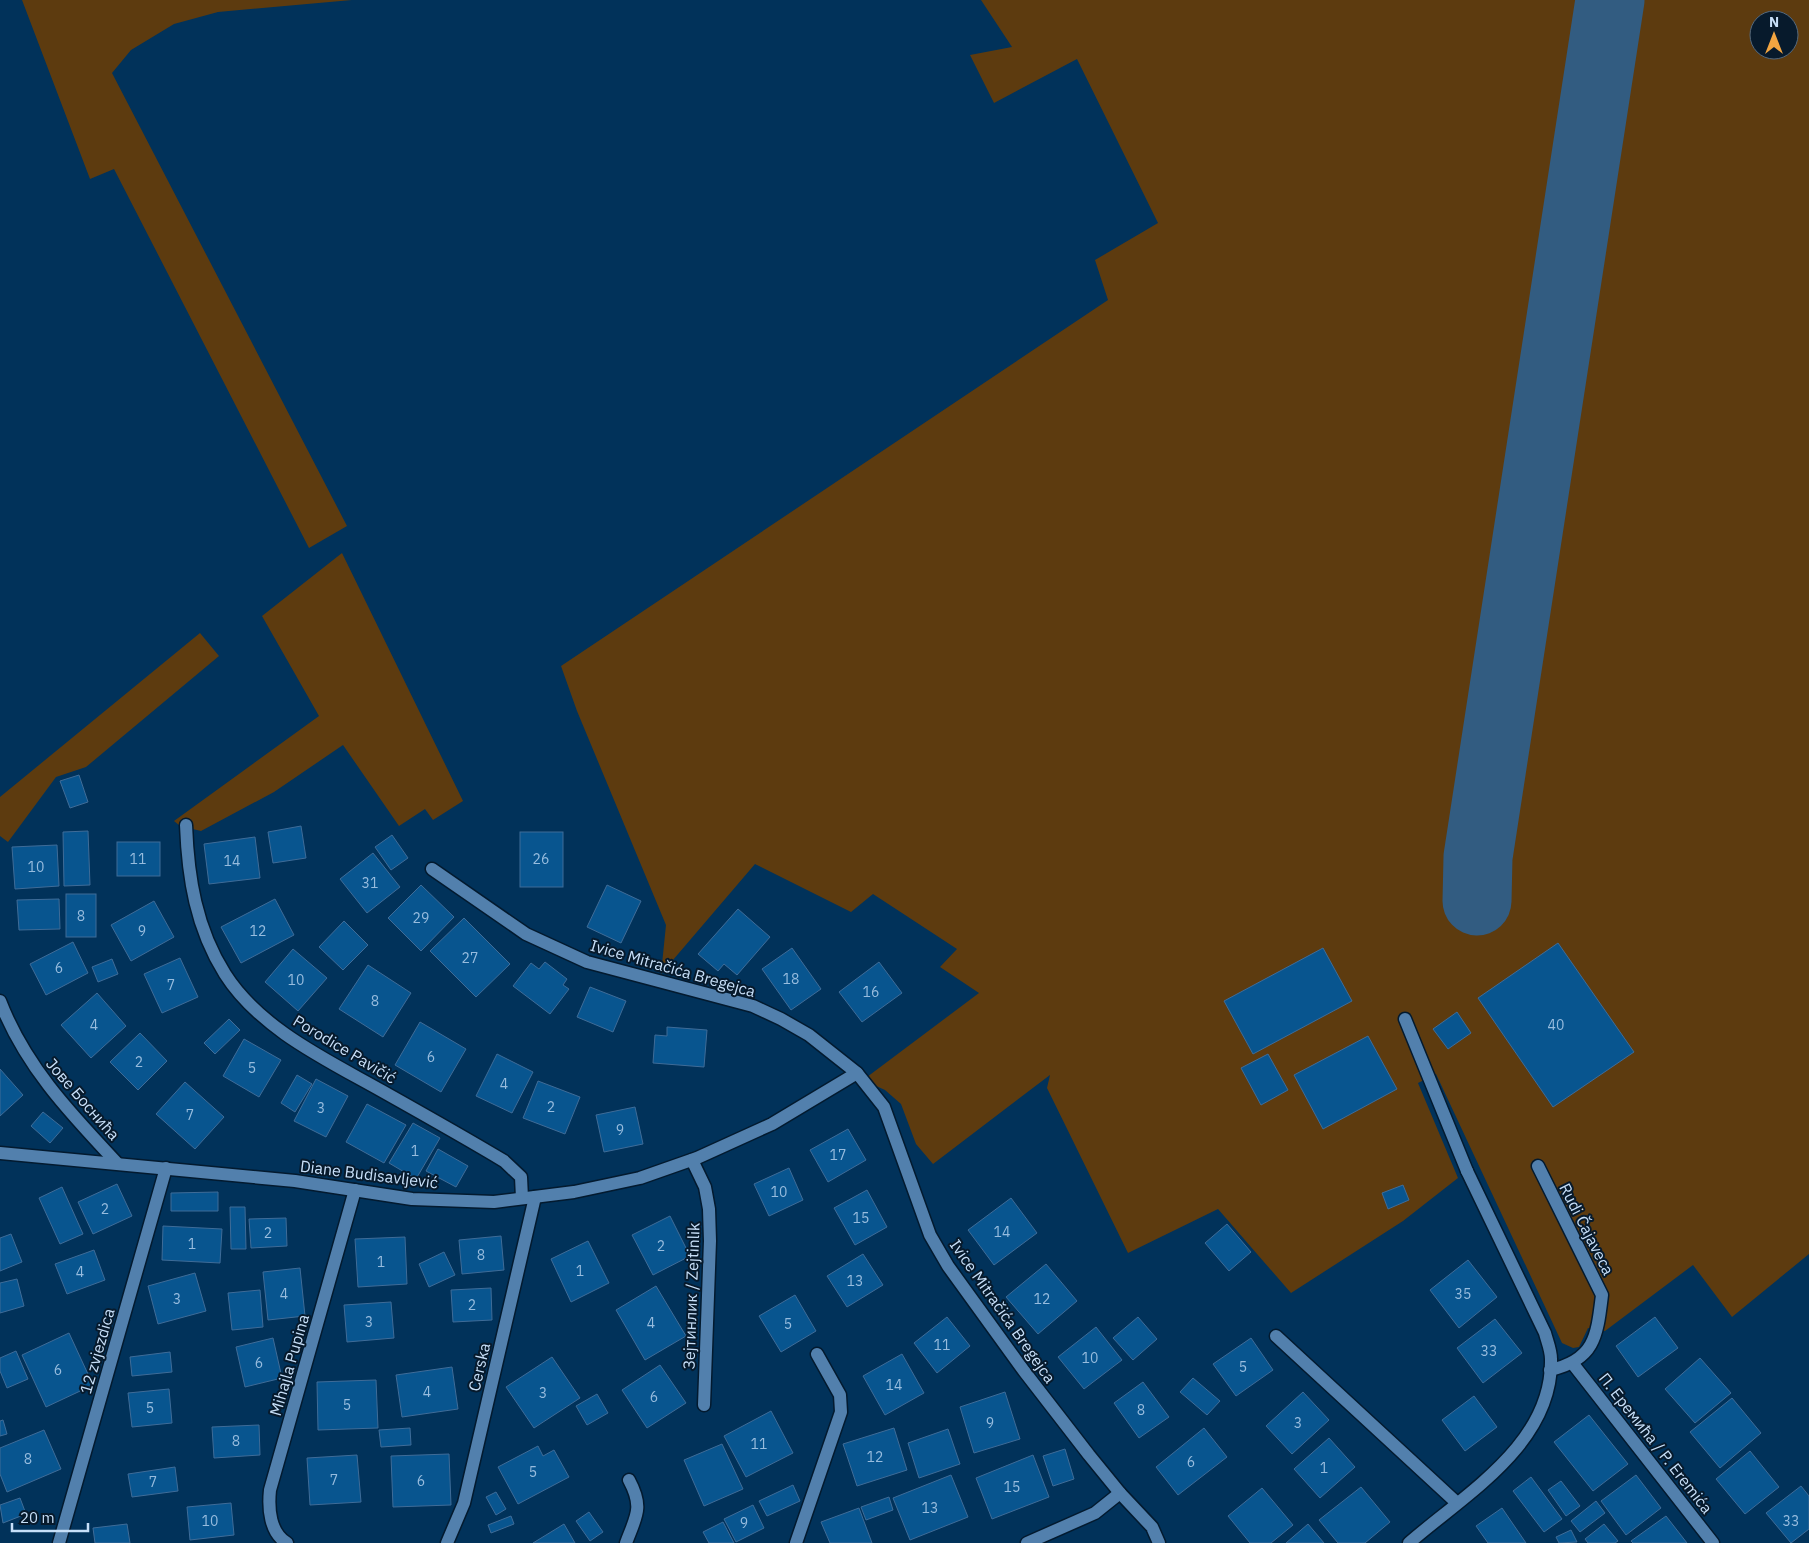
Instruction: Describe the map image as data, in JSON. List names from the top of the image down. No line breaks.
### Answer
{"streets":{"street":["Ivice Mitračića Bregejca","Porodice Pavičić","Јове Боснића","Diane Budisavljević","Rudi Čajaveca","Зејтинлик / Zejtinlik","12 zvjezdica","Mihajla Pupina","Cerska","П. Еремића / P. Eremića"]},"crossings":[["Ivice Mitračića Bregejca","Diane Budisavljević"],["Porodice Pavičić","Diane Budisavljević"],["Porodice Pavičić","Cerska"],["Јове Боснића","Diane Budisavljević"],["Diane Budisavljević","Зејтинлик / Zejtinlik"],["Diane Budisavljević","12 zvjezdica"],["Diane Budisavljević","Mihajla Pupina"],["Diane Budisavljević","Cerska"],["Rudi Čajaveca","П. Еремића / P. Eremića"]],"house_numbers":["11","26","14","10","31","8","29","9","12","27","6","18","10","7","16","8","4","40","6","2","5","4","2","3","7","9","1","17","10","2","15","14","2","1","2","8","1","1","4","13","4","35","3","12","2","3","4","5","11","33","10","6","5","6","14","4","3","6","5","5","8","9","3","8","11","12","8","6","1","5","7","6","7","15","13","10","33","9"],"scale_bar":"20 m","north":"top"}
